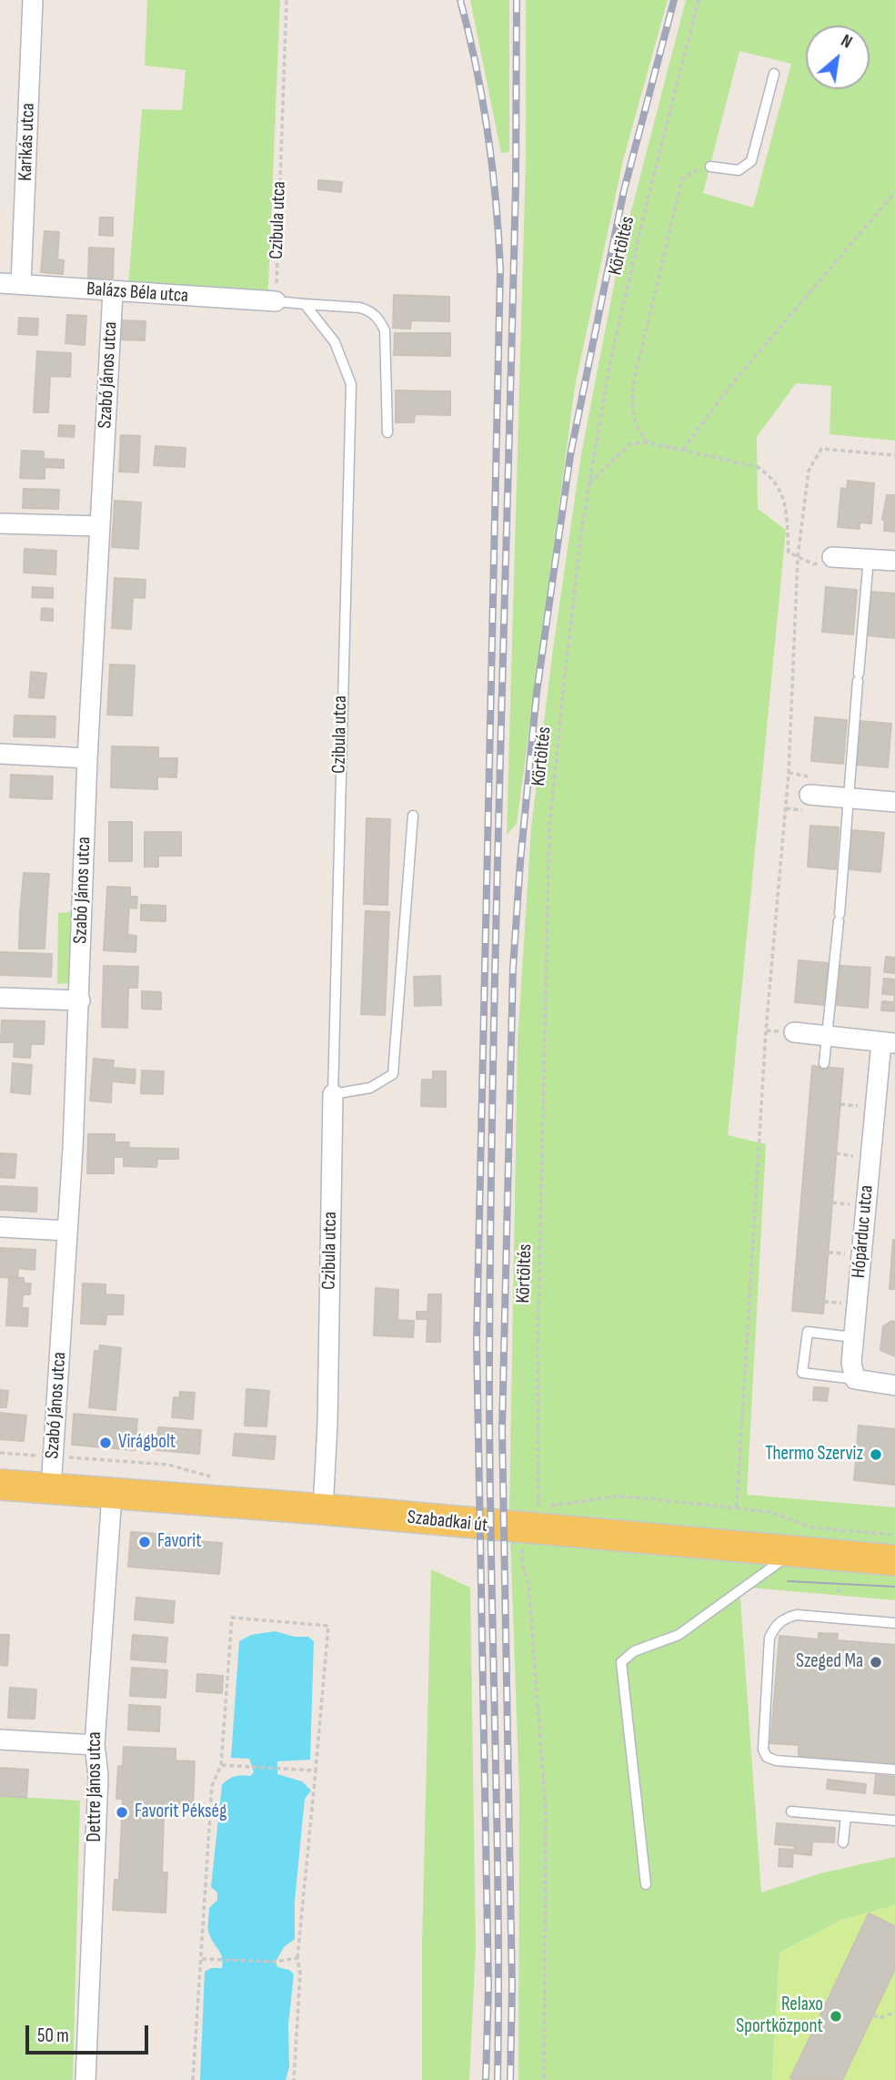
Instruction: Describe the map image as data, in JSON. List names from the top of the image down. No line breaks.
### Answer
{"streets":{"main road":["Szabadkai út"],"street":["Karikás utca","Czibula utca","Balázs Béla utca","Szabó János utca","Hópárduc utca","Dettre János utca"],"path":["Körtöltés"]},"crossings":[["Karikás utca","Balázs Béla utca"],["Czibula utca","Balázs Béla utca"],["Czibula utca","Szabadkai út"],["Körtöltés","Szabadkai út"],["Balázs Béla utca","Szabó János utca"],["Szabó János utca","Szabadkai út"],["Szabadkai út","Dettre János utca"]],"places":["Virágbolt","Thermo Szerviz","Favorit","Szeged Ma","Favorit Pékség","Relaxo Sportközpont"],"scale_bar":"50 m","north":"top right"}
